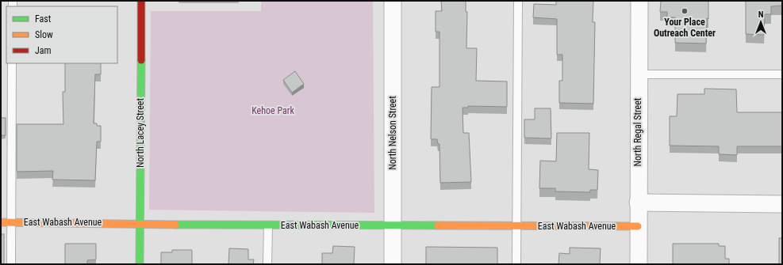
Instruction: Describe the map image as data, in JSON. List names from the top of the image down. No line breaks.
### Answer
{"streets":{"street":["North Regal Street","North Lacey Street","North Nelson Street","East Wabash Avenue"]},"crossings":[["North Regal Street","East Wabash Avenue"],["North Lacey Street","East Wabash Avenue"],["North Nelson Street","East Wabash Avenue"]],"parks":["Kehoe Park"],"places":["Your Place Outreach Center"],"legend":["Fast","Slow","Jam"],"north":"top"}
